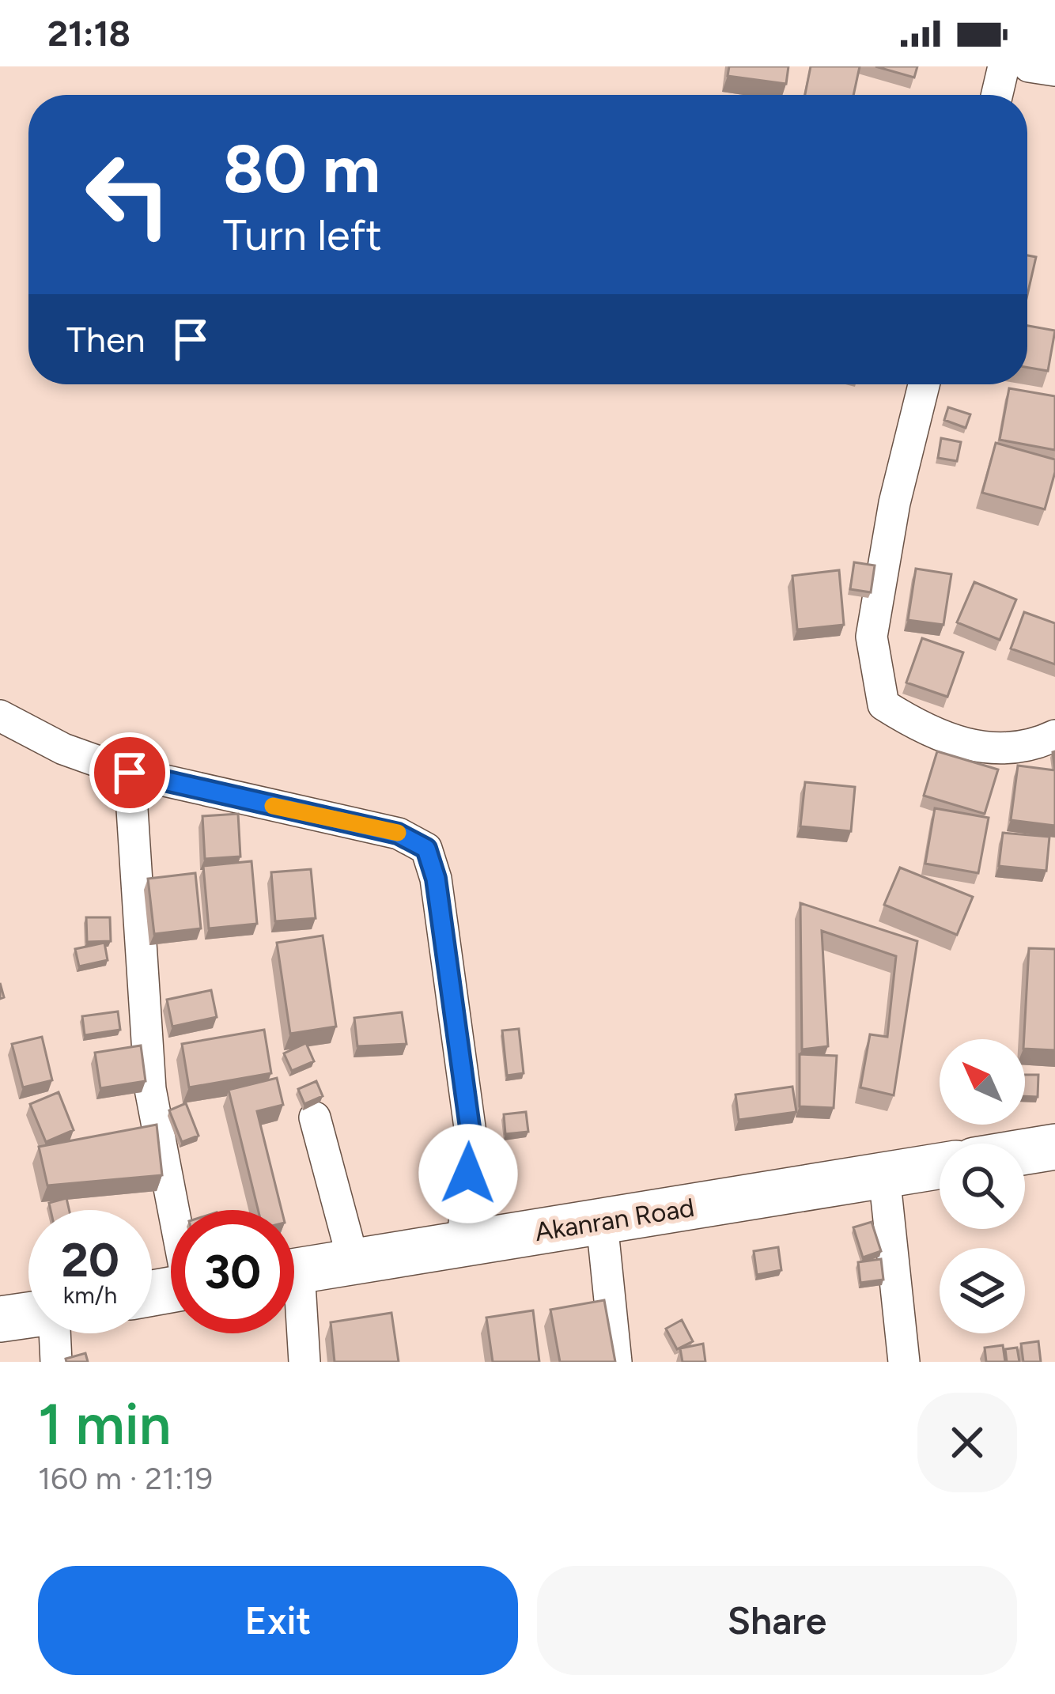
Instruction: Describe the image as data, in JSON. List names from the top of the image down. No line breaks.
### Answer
{"streets":{"main road":["Akanran Road"]},"north":"top left","page":{"status":"21:18","turn":["80 m","Turn left"],"then":"Then","speed":"20 km/h","limit":"30","heading":["1 min","160 m · 21:19"],"buttons":["Exit","Share"]}}
